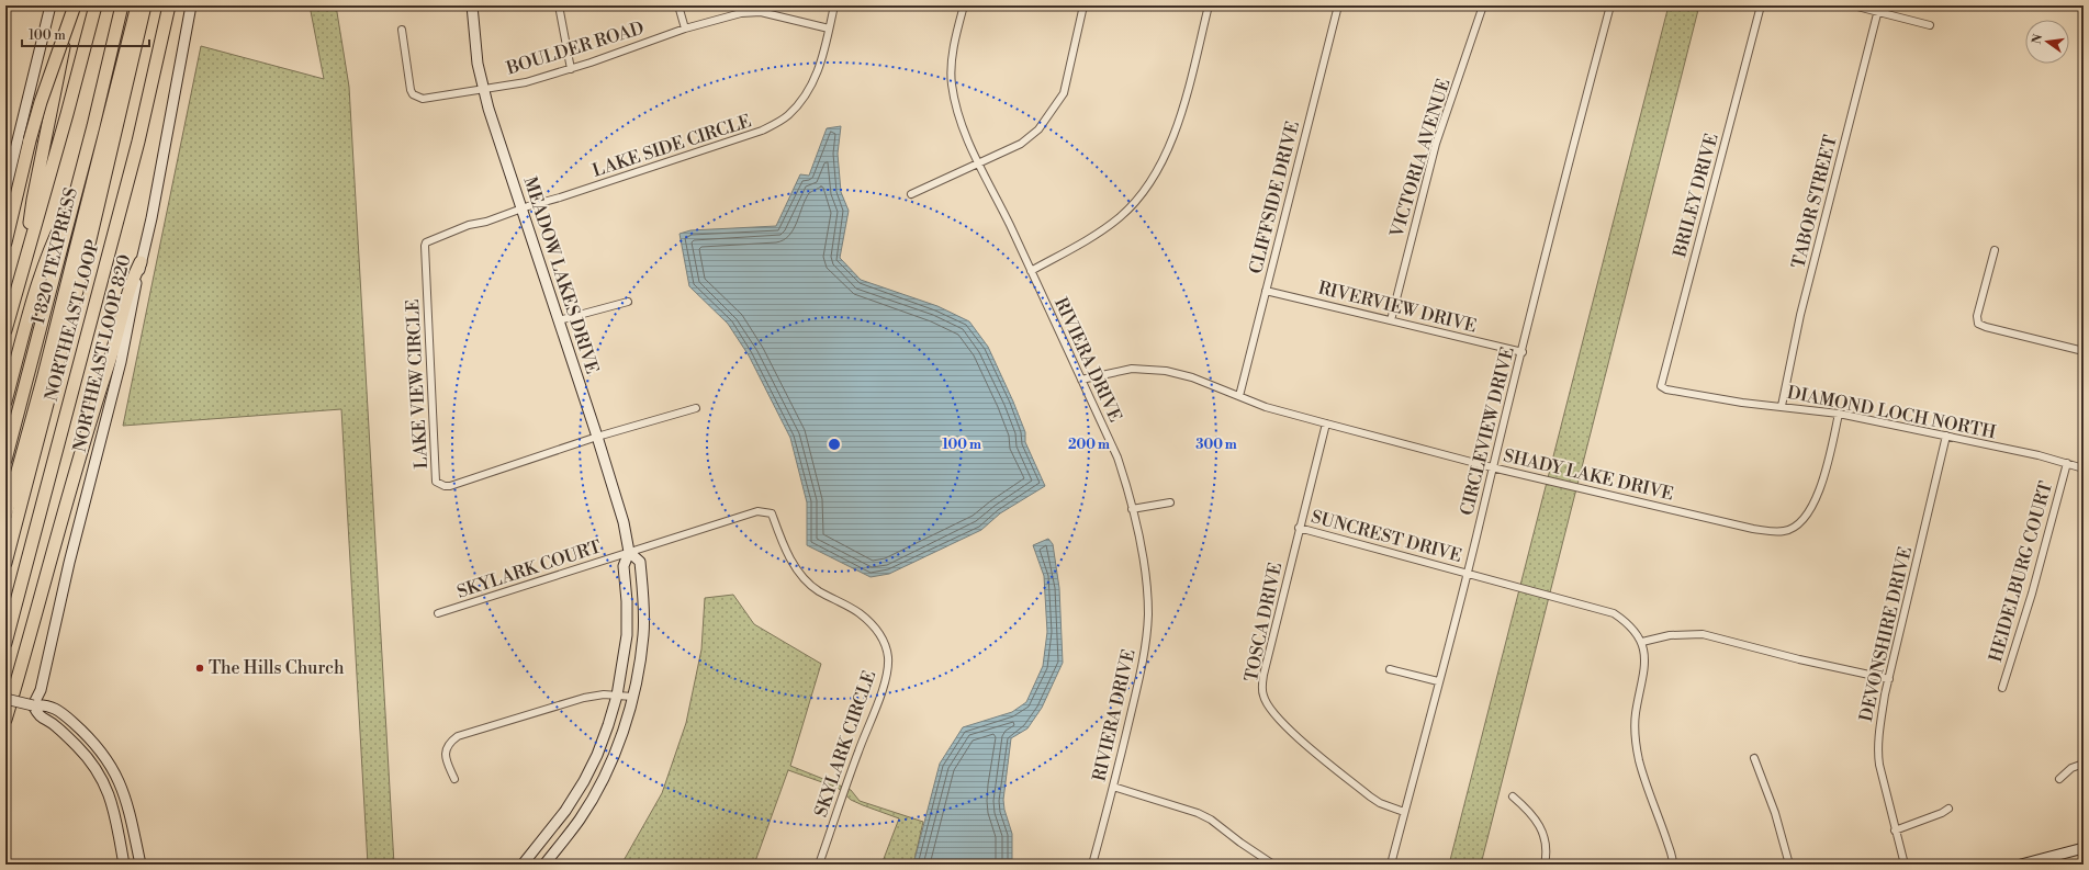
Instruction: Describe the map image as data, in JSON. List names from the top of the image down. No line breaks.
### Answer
{"streets":{"highway":["I 820 TEXPRESS","NORTHEAST LOOP"],"street":["BOULDER ROAD","LAKE SIDE CIRCLE","VICTORIA AVENUE","BRILEY DRIVE","CLIFFSIDE DRIVE","TABOR STREET","MEADOW LAKES DRIVE","RIVERVIEW DRIVE","NORTHEAST LOOP 820","RIVIERA DRIVE","LAKE VIEW CIRCLE","DIAMOND LOCH NORTH","CIRCLEVIEW DRIVE","SHADY LAKE DRIVE","SUNCREST DRIVE","SKYLARK COURT","HEIDELBURG COURT","TOSCA DRIVE","DEVONSHIRE DRIVE","SKYLARK CIRCLE"]},"crossings":[["BOULDER ROAD","LAKE SIDE CIRCLE"],["BOULDER ROAD","MEADOW LAKES DRIVE"],["LAKE SIDE CIRCLE","MEADOW LAKES DRIVE"],["LAKE SIDE CIRCLE","LAKE VIEW CIRCLE"],["VICTORIA AVENUE","RIVERVIEW DRIVE"],["BRILEY DRIVE","DIAMOND LOCH NORTH"],["CLIFFSIDE DRIVE","RIVERVIEW DRIVE"],["CLIFFSIDE DRIVE","SHADY LAKE DRIVE"],["TABOR STREET","DIAMOND LOCH NORTH"],["MEADOW LAKES DRIVE","LAKE VIEW CIRCLE"],["MEADOW LAKES DRIVE","SKYLARK COURT"],["MEADOW LAKES DRIVE","SKYLARK CIRCLE"],["RIVERVIEW DRIVE","CIRCLEVIEW DRIVE"],["RIVIERA DRIVE","SHADY LAKE DRIVE"],["DIAMOND LOCH NORTH","SHADY LAKE DRIVE"],["DIAMOND LOCH NORTH","HEIDELBURG COURT"],["DIAMOND LOCH NORTH","DEVONSHIRE DRIVE"],["CIRCLEVIEW DRIVE","SHADY LAKE DRIVE"],["CIRCLEVIEW DRIVE","SUNCREST DRIVE"],["CIRCLEVIEW DRIVE","TOSCA DRIVE"],["SHADY LAKE DRIVE","TOSCA DRIVE"],["SUNCREST DRIVE","TOSCA DRIVE"],["SKYLARK COURT","SKYLARK CIRCLE"]],"places":["The Hills Church"],"scale_bar":"100 m","north":"left","rings":["100 m","200 m","300 m"]}
